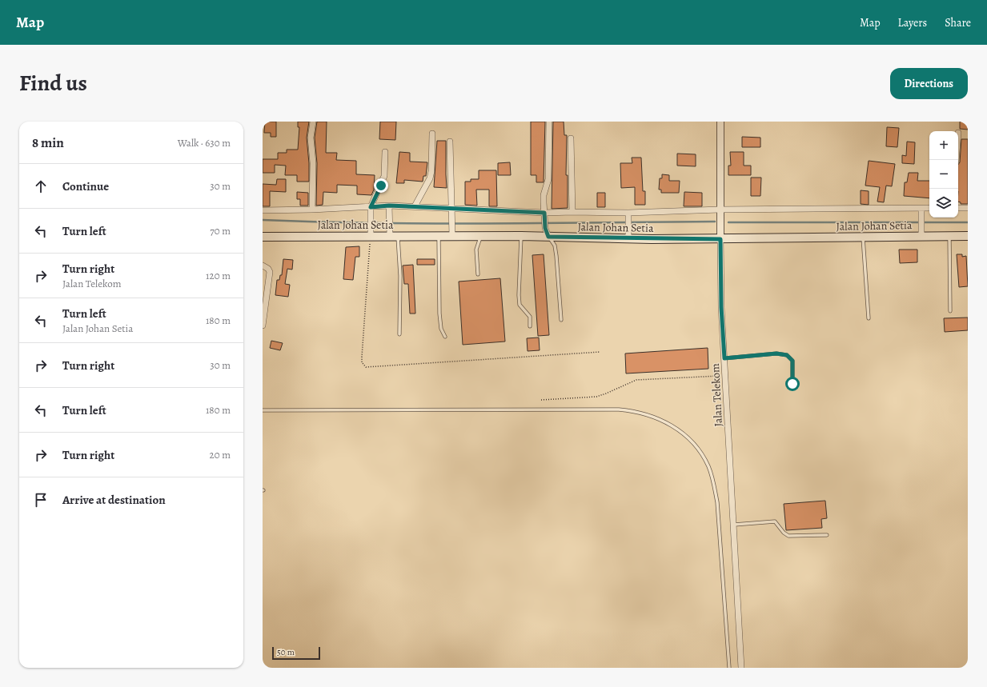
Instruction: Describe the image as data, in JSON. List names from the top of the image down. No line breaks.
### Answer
{"streets":{"main road":["Jalan Johan Setia"],"street":["Jalan Telekom"]},"crossings":[["Jalan Johan Setia","Jalan Telekom"]],"scale_bar":"50 m","page":{"header":"Map","nav":["Map","Layers","Share"],"title":"Find us","buttons":"Directions","heading":["8 min","Walk · 630 m"],"map_buttons":["+","−"],"list":[["Continue","30 m"],["Turn left","70 m"],["Turn right","Jalan Telekom","120 m"],["Turn left","Jalan Johan Setia","180 m"],["Turn right","30 m"],["Turn left","180 m"],["Turn right","20 m"],"Arrive at destination"],"scale":"50 m"}}
